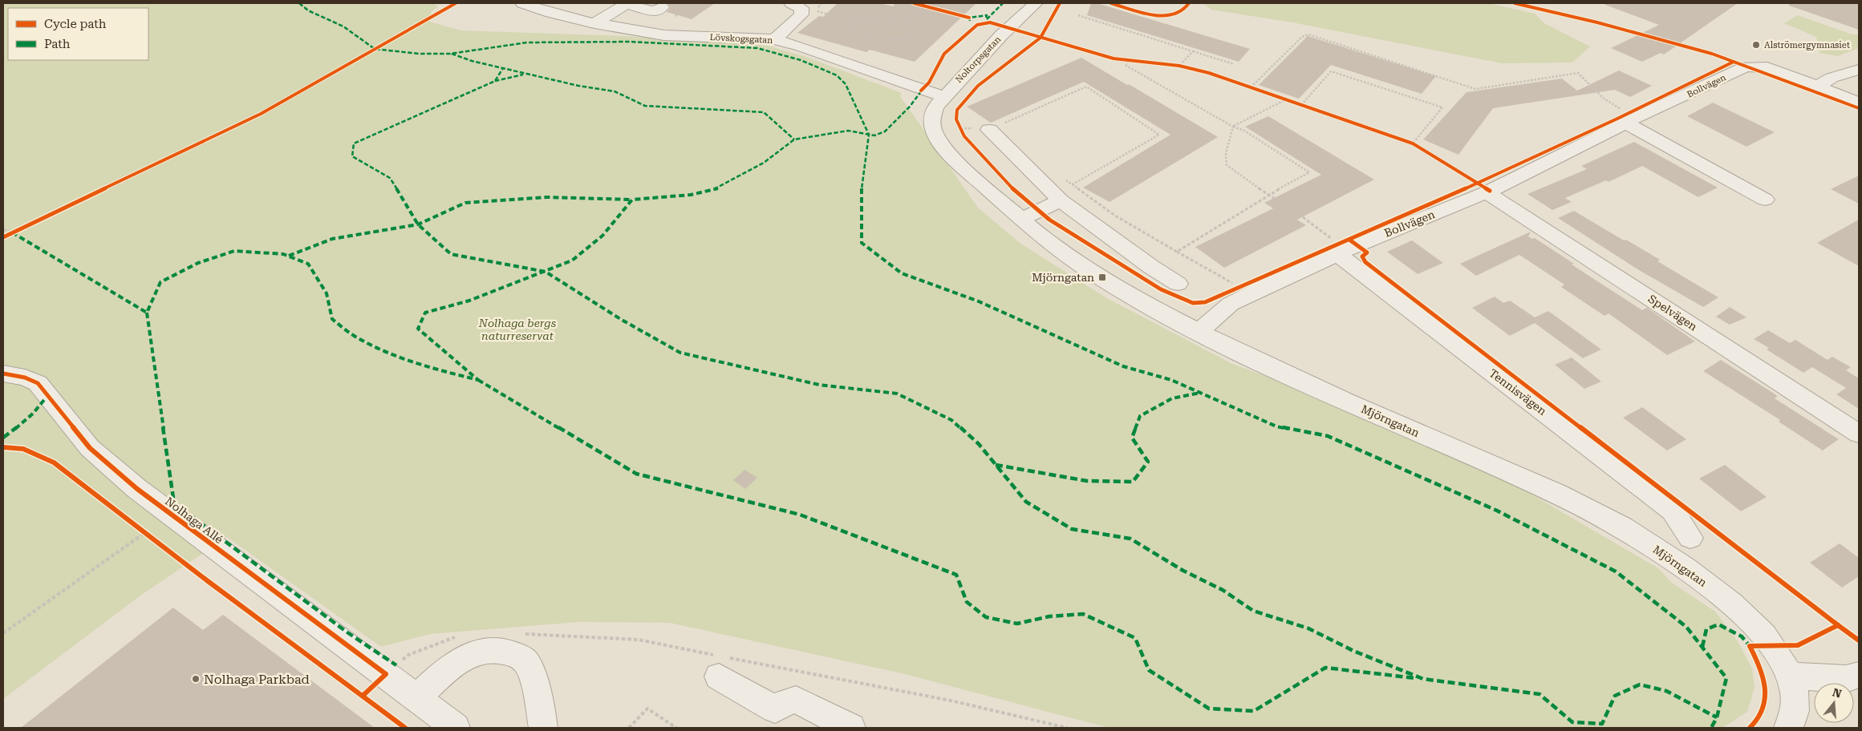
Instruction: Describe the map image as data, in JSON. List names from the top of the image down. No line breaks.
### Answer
{"streets":{"street":["Lövskogsgatan","Noltorpsgatan","Bollvägen","Spelvägen","Tennisvägen","Mjörngatan","Nolhaga Allé"]},"crossings":[["Lövskogsgatan","Noltorpsgatan"],["Noltorpsgatan","Mjörngatan"],["Bollvägen","Spelvägen"],["Bollvägen","Tennisvägen"],["Bollvägen","Mjörngatan"]],"parks":["Nolhaga bergs naturreservat"],"places":{"other":["Alströmergymnasiet","Nolhaga Parkbad"],"transit":["Mjörngatan"]},"legend":["Cycle path","Path"],"north":"top"}
